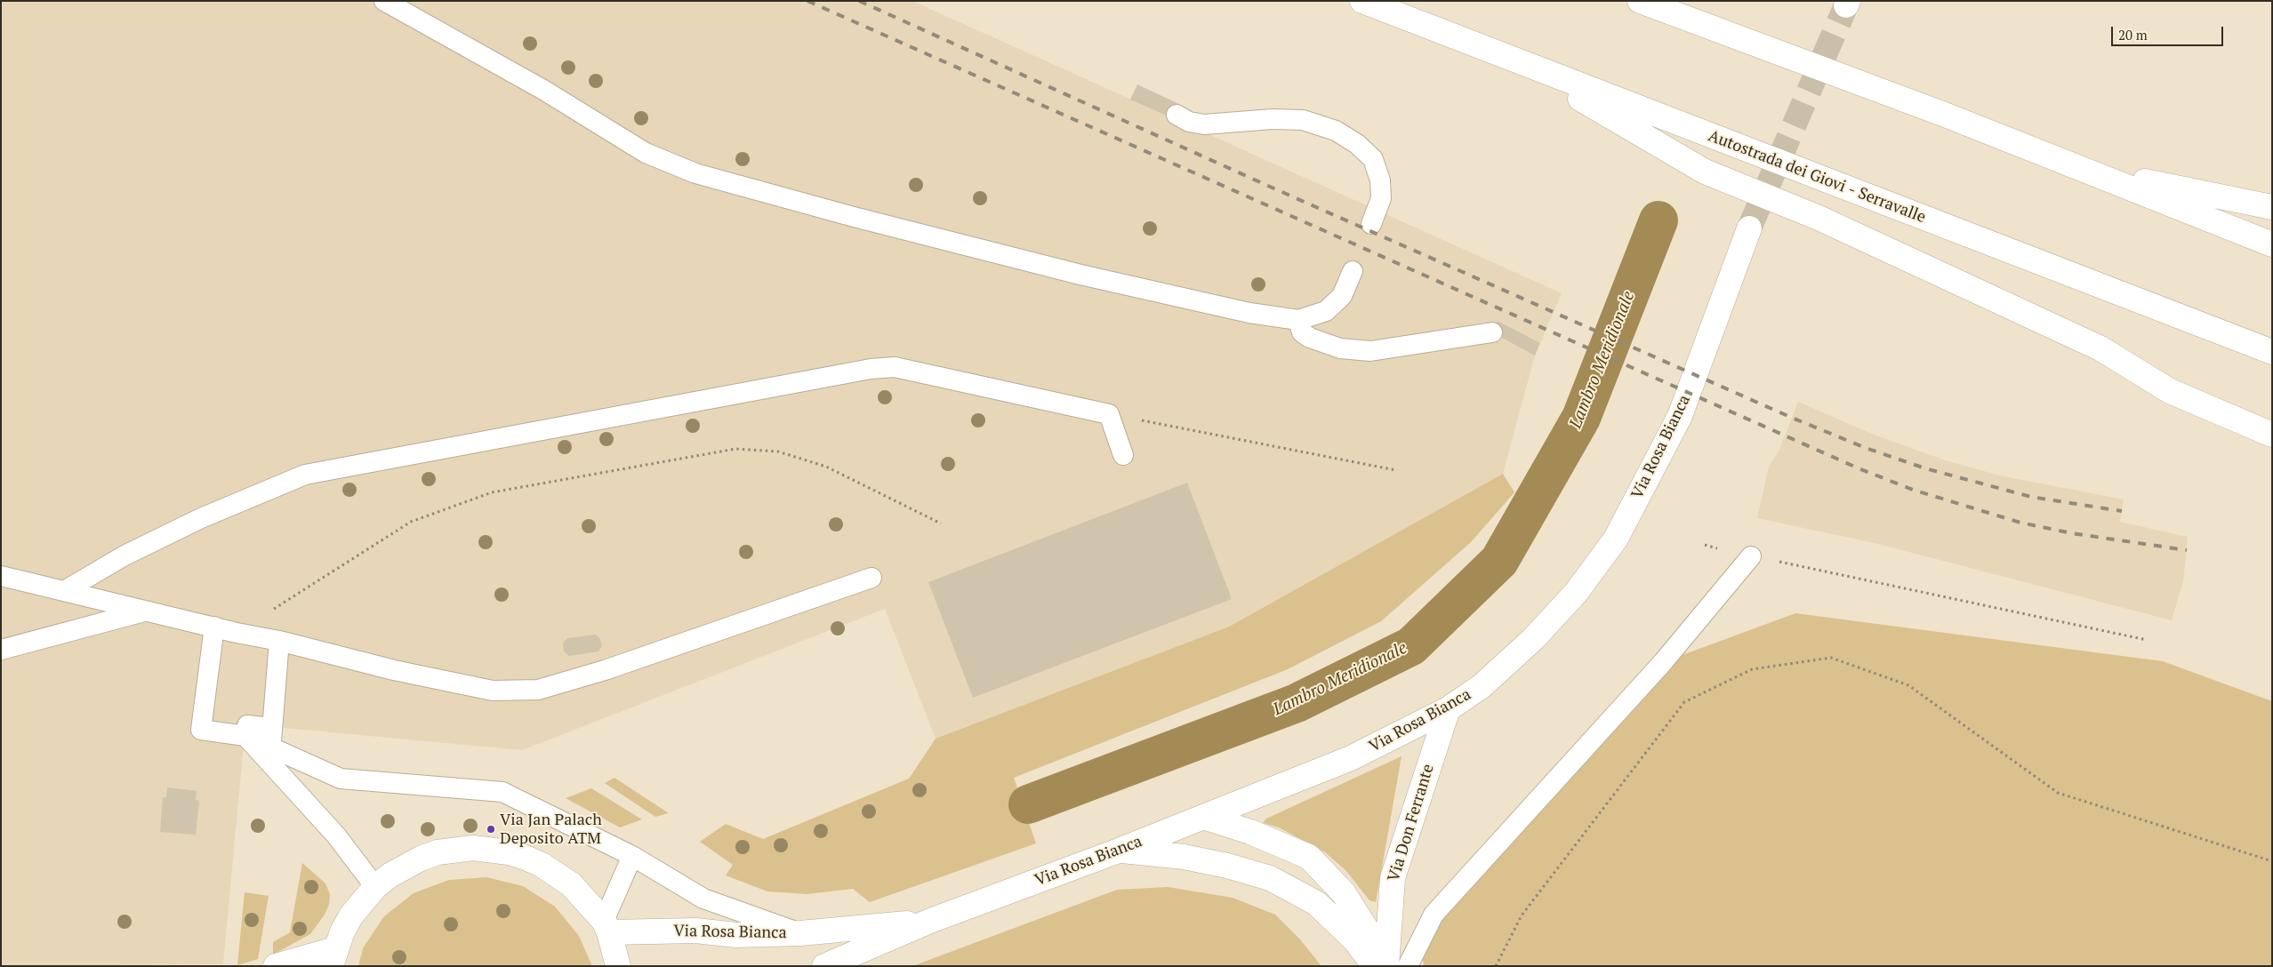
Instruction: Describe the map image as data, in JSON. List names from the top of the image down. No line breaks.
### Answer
{"streets":{"main road":["Autostrada dei Giovi - Serravalle","Via Rosa Bianca","Via Don Ferrante"]},"crossings":[["Via Rosa Bianca","Via Don Ferrante"]],"water":["Lambro Meridionale"],"places":["Via Jan Palach Deposito ATM"],"scale_bar":"20 m"}
